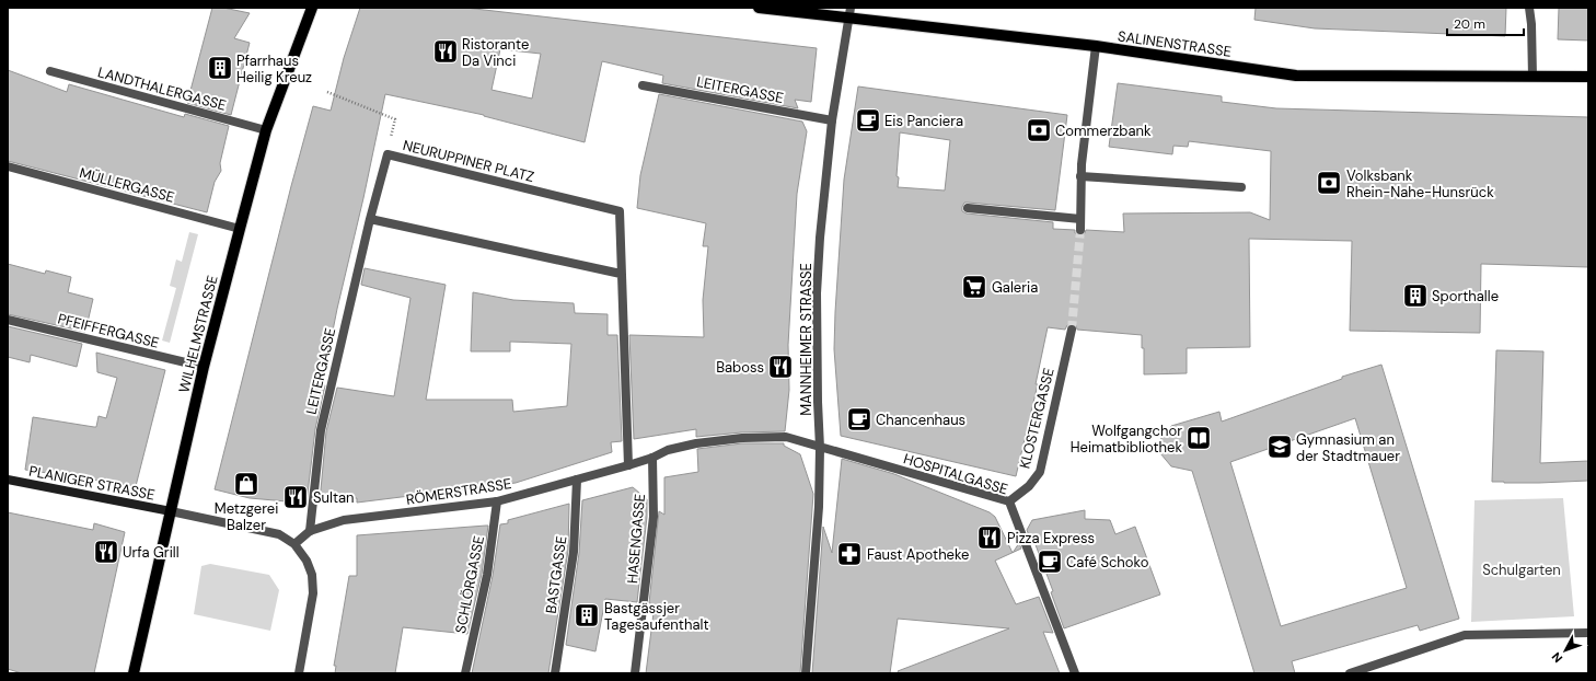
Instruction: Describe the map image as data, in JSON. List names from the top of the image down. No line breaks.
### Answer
{"streets":{"main road":["SALINENSTRASSE","WILHELMSTRASSE"],"street":["LANDTHALERGASSE","LEITERGASSE","NEURUPPINER PLATZ","MÜLLERGASSE","PFEIFFERGASSE","MANNHEIMER STRASSE","KLOSTERGASSE","HOSPITALGASSE","PLANIGER STRASSE","RÖMERSTRASSE","HASENGASSE","BASTGASSE","SCHLÖRGASSE"]},"crossings":[["SALINENSTRASSE","MANNHEIMER STRASSE"],["LANDTHALERGASSE","WILHELMSTRASSE"],["LEITERGASSE","NEURUPPINER PLATZ"],["LEITERGASSE","MANNHEIMER STRASSE"],["LEITERGASSE","RÖMERSTRASSE"],["MÜLLERGASSE","WILHELMSTRASSE"],["PFEIFFERGASSE","WILHELMSTRASSE"],["WILHELMSTRASSE","PLANIGER STRASSE"],["MANNHEIMER STRASSE","HOSPITALGASSE"],["MANNHEIMER STRASSE","RÖMERSTRASSE"],["KLOSTERGASSE","HOSPITALGASSE"],["HOSPITALGASSE","RÖMERSTRASSE"],["RÖMERSTRASSE","HASENGASSE"],["RÖMERSTRASSE","BASTGASSE"],["RÖMERSTRASSE","SCHLÖRGASSE"]],"parks":["Schulgarten"],"places":{"restaurant":["Ristorante Da Vinci","Baboss","Sultan","Pizza Express","Urfa Grill"],"building":["Pfarrhaus Heilig Kreuz","Sporthalle","Bastgässjer Tagesaufenthalt"],"cafe":["Eis Panciera","Chancenhaus","Café Schoko"],"bank":["Commerzbank","Volksbank Rhein-Nahe-Hunsrück"],"supermarket":["Galeria"],"library":["Wolfgangchor Heimatbibliothek"],"school or university":["Gymnasium an der Stadtmauer"],"shop":["Metzgerei Balzer"],"pharmacy":["Faust Apotheke"]},"scale_bar":"20 m","north":"bottom left"}
